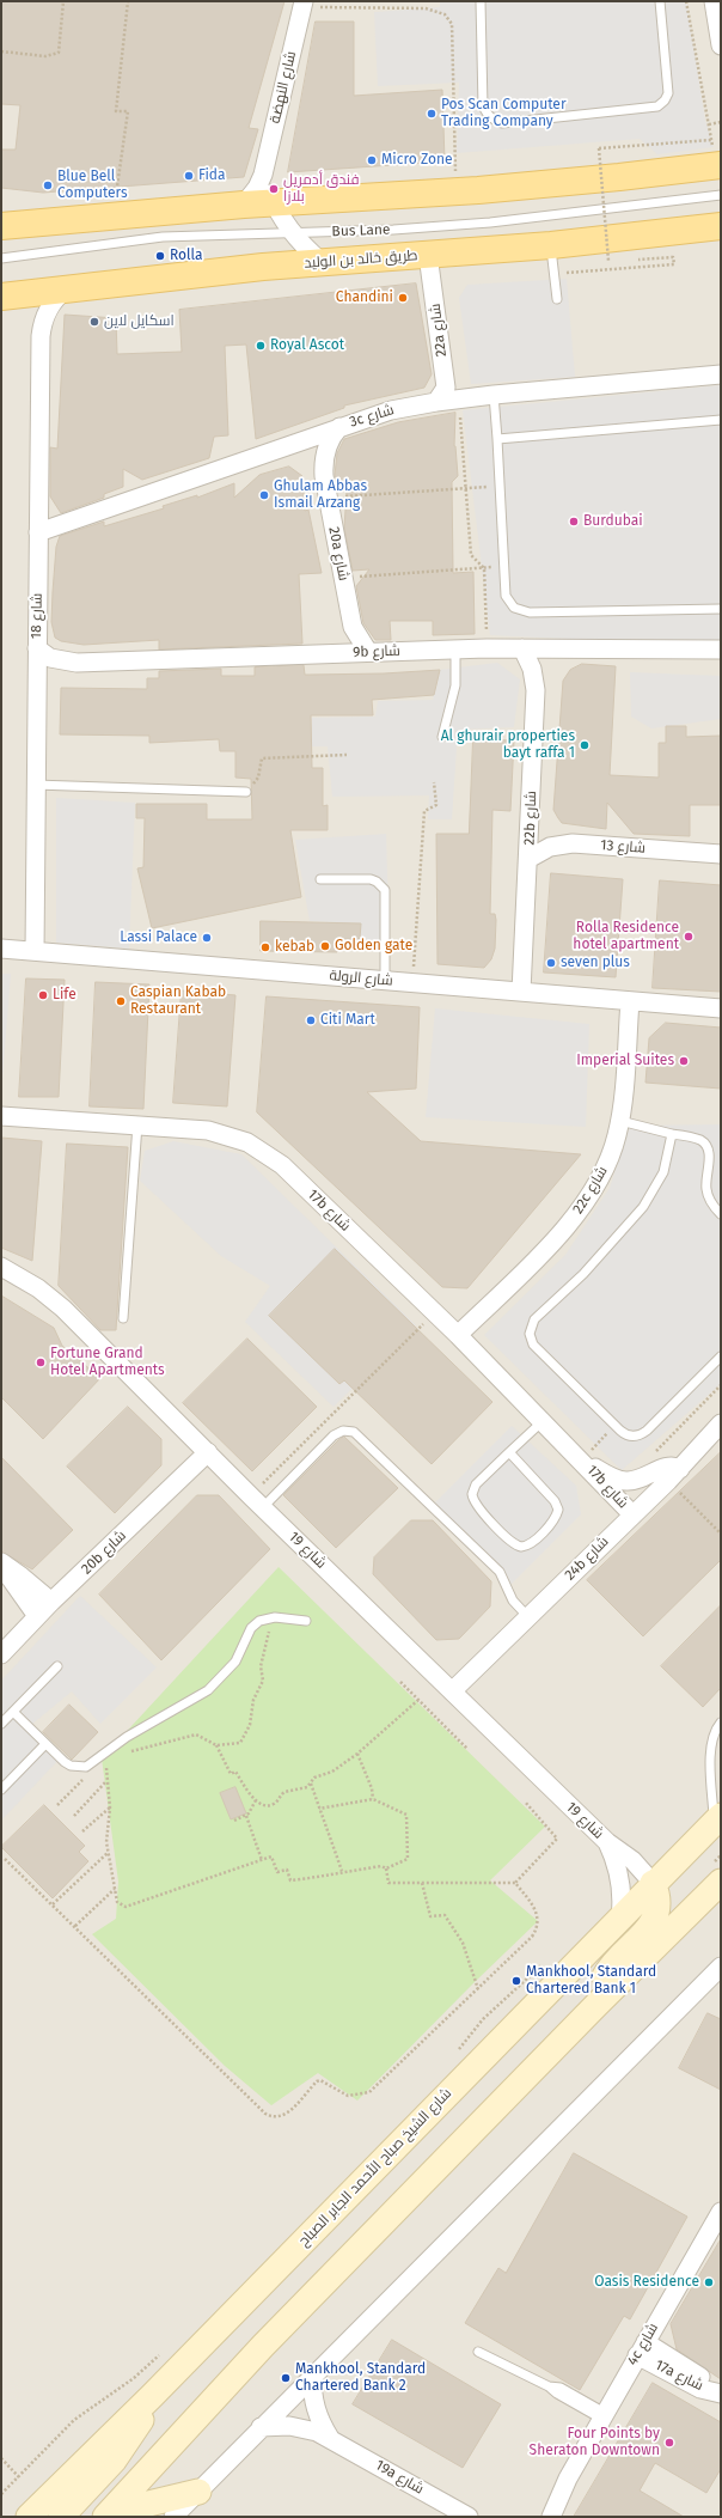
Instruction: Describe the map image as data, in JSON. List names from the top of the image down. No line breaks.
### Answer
{"streets":{"main road":["طريق خالد بن الوليد","شارع الشيخ صباح الأحمد الجابر الصباح"],"street":["شارع النهضة","22a شارع","3c شارع","20a شارع","شارع 18","9b شارع","22b شارع","شارع 13","شارع الرولة","22c شارع","17b شارع","شارع 19","20b شارع","24b شارع","4c شارع","17a شارع","19a شارع"],"lane":["Bus Lane"]},"crossings":[["طريق خالد بن الوليد","22a شارع"],["طريق خالد بن الوليد","شارع 18"],["22a شارع","3c شارع"],["3c شارع","20a شارع"],["3c شارع","شارع 18"],["20a شارع","9b شارع"],["شارع 18","9b شارع"],["شارع 18","شارع الرولة"],["9b شارع","22b شارع"],["22b شارع","شارع 13"],["22b شارع","شارع الرولة"],["شارع الرولة","22c شارع"],["22c شارع","17b شارع"],["17b شارع","24b شارع"],["شارع 19","20b شارع"],["شارع 19","24b شارع"],["شارع 19","شارع الشيخ صباح الأحمد الجابر الصباح"],["4c شارع","17a شارع"]],"places":["Pos Scan Computer Trading Company","Micro Zone","Fida","Blue Bell Computers","فندق أدمريل بلازا","Rolla","Chandini","اسكايل لاين","Royal Ascot","Ghulam Abbas Ismail Arzang","Burdubai","Al ghurair properties bayt raffa 1","Rolla Residence hotel apartment","Lassi Palace","Golden gate","kebab","seven plus","Life","Caspian Kabab Restaurant","Citi Mart","Imperial Suites","Fortune Grand Hotel Apartments","Mankhool, Standard Chartered Bank 1","Oasis Residence","Mankhool, Standard Chartered Bank 2","Four Points by Sheraton Downtown"]}
